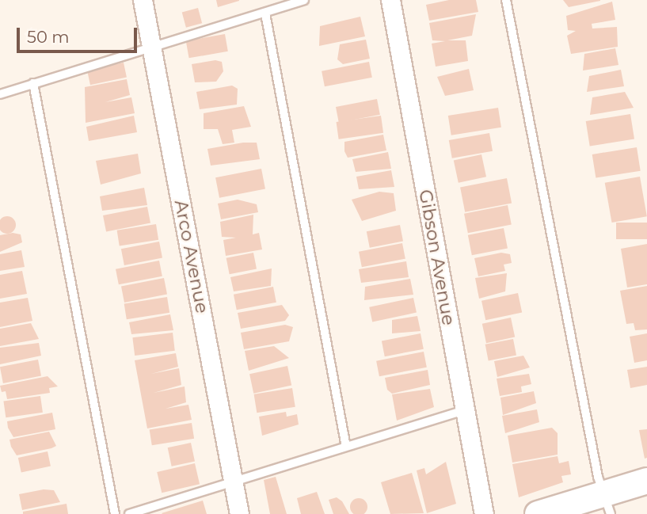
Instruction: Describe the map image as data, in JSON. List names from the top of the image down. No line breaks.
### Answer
{"streets":{"street":["Arco Avenue","Gibson Avenue"]},"scale_bar":"50 m"}
